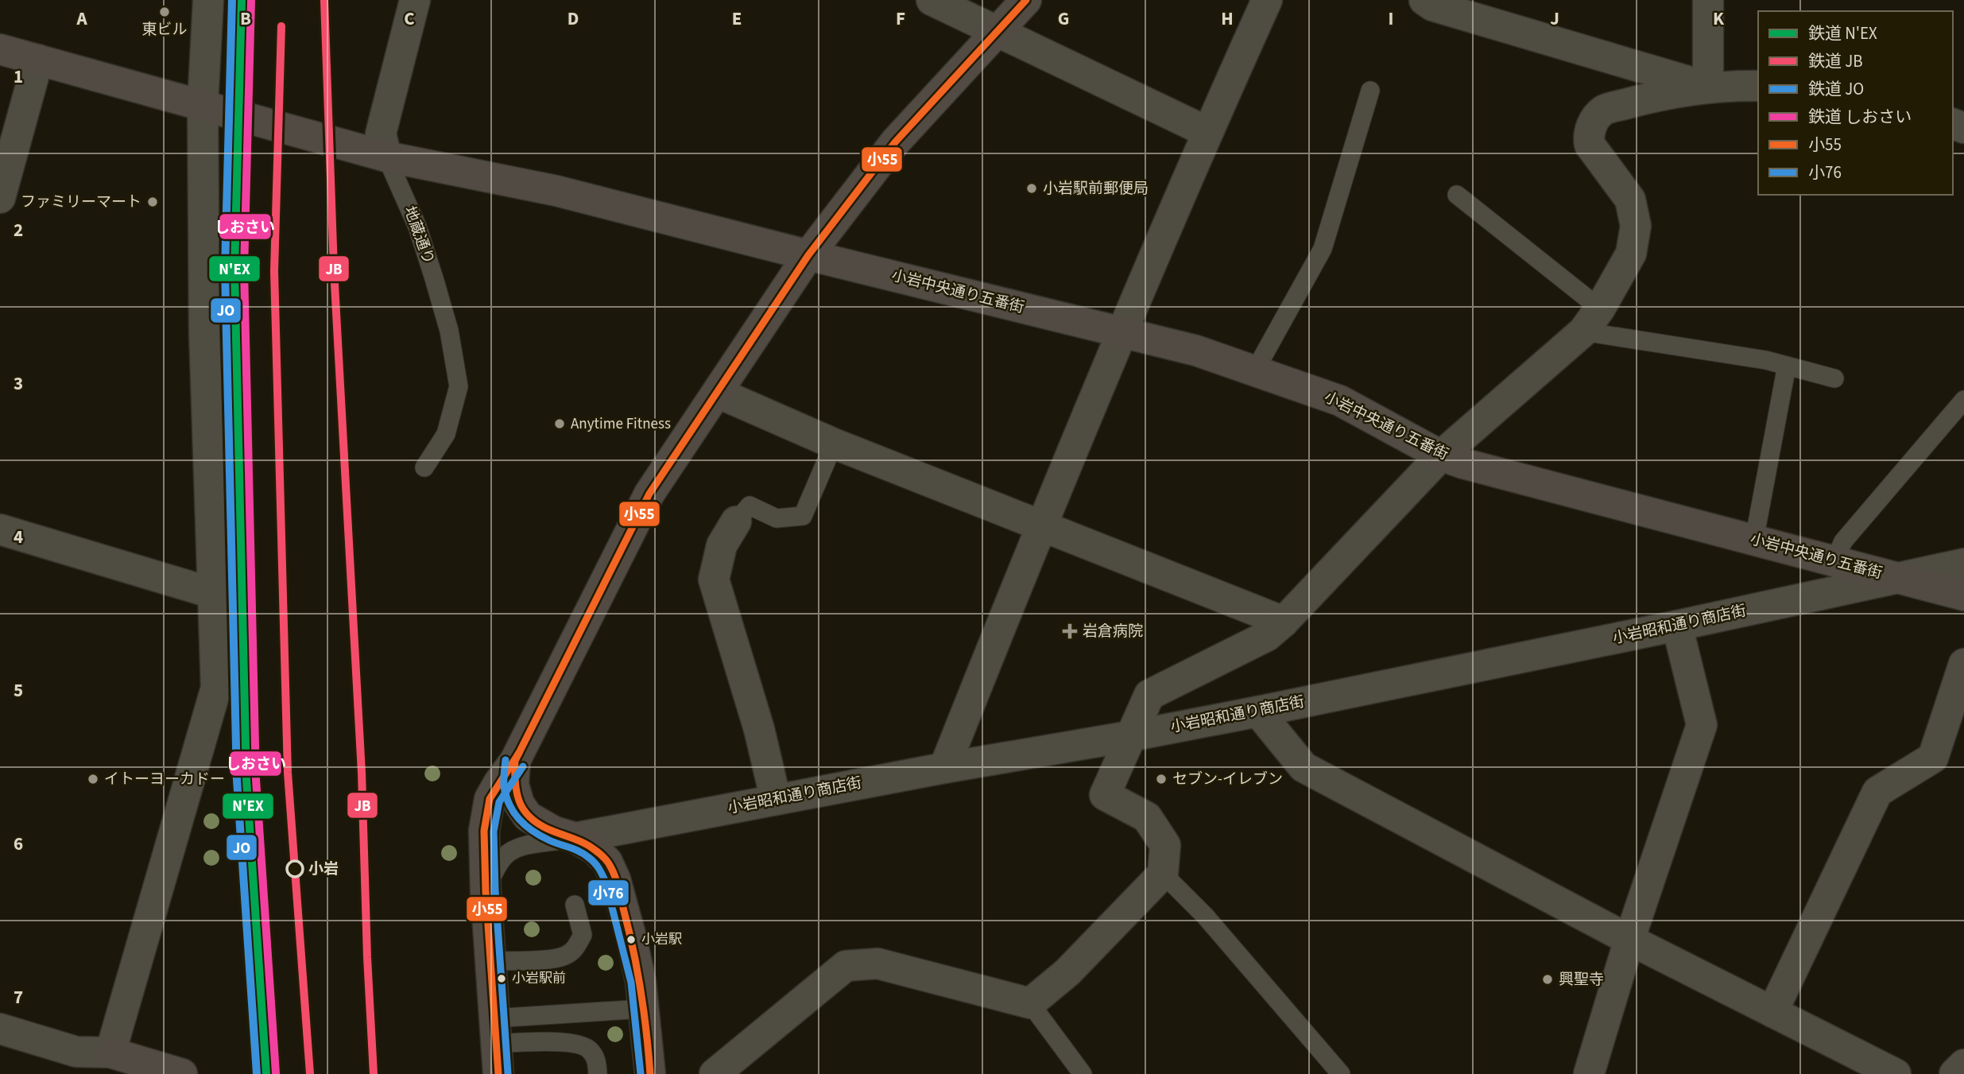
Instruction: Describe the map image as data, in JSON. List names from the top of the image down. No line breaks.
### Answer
{"streets":{"street":["地蔵通り","小岩中央通り五番街","小岩昭和通り商店街"]},"crossings":[["地蔵通り","小岩中央通り五番街"],["小岩中央通り五番街","小岩昭和通り商店街"]],"places":{"other":["東ビル","小岩駅前郵便局","ファミリーマート","Anytime Fitness","イトーヨーカドー","セブン-イレブン","小岩","小岩駅","小岩駅前","興聖寺"],"health":["岩倉病院"]},"lines":["rail line N'EX","rail line JB","rail line JO","rail line しおさい","transit line 小55","transit line 小76"],"legend":["鉄道 N'EX","鉄道 JB","鉄道 JO","鉄道 しおさい","小55","小76"],"grid":{"columns":["A","B","C","D","E","F","G","H","I","J","K"],"rows":["1","2","3","4","5","6","7"]}}
